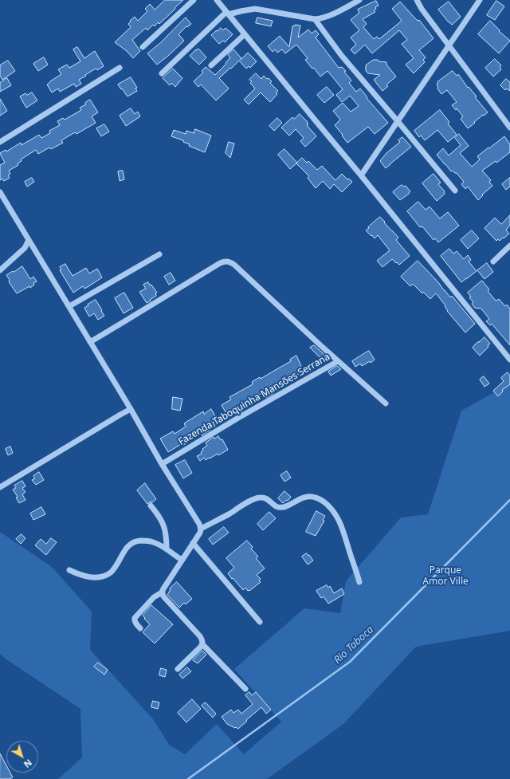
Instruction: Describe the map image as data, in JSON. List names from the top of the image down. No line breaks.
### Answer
{"streets":{"street":["Fazenda Taboquinha Mansões Serrana"]},"water":["Rio Taboca"],"parks":["Parque Amor Ville"],"north":"bottom right"}
